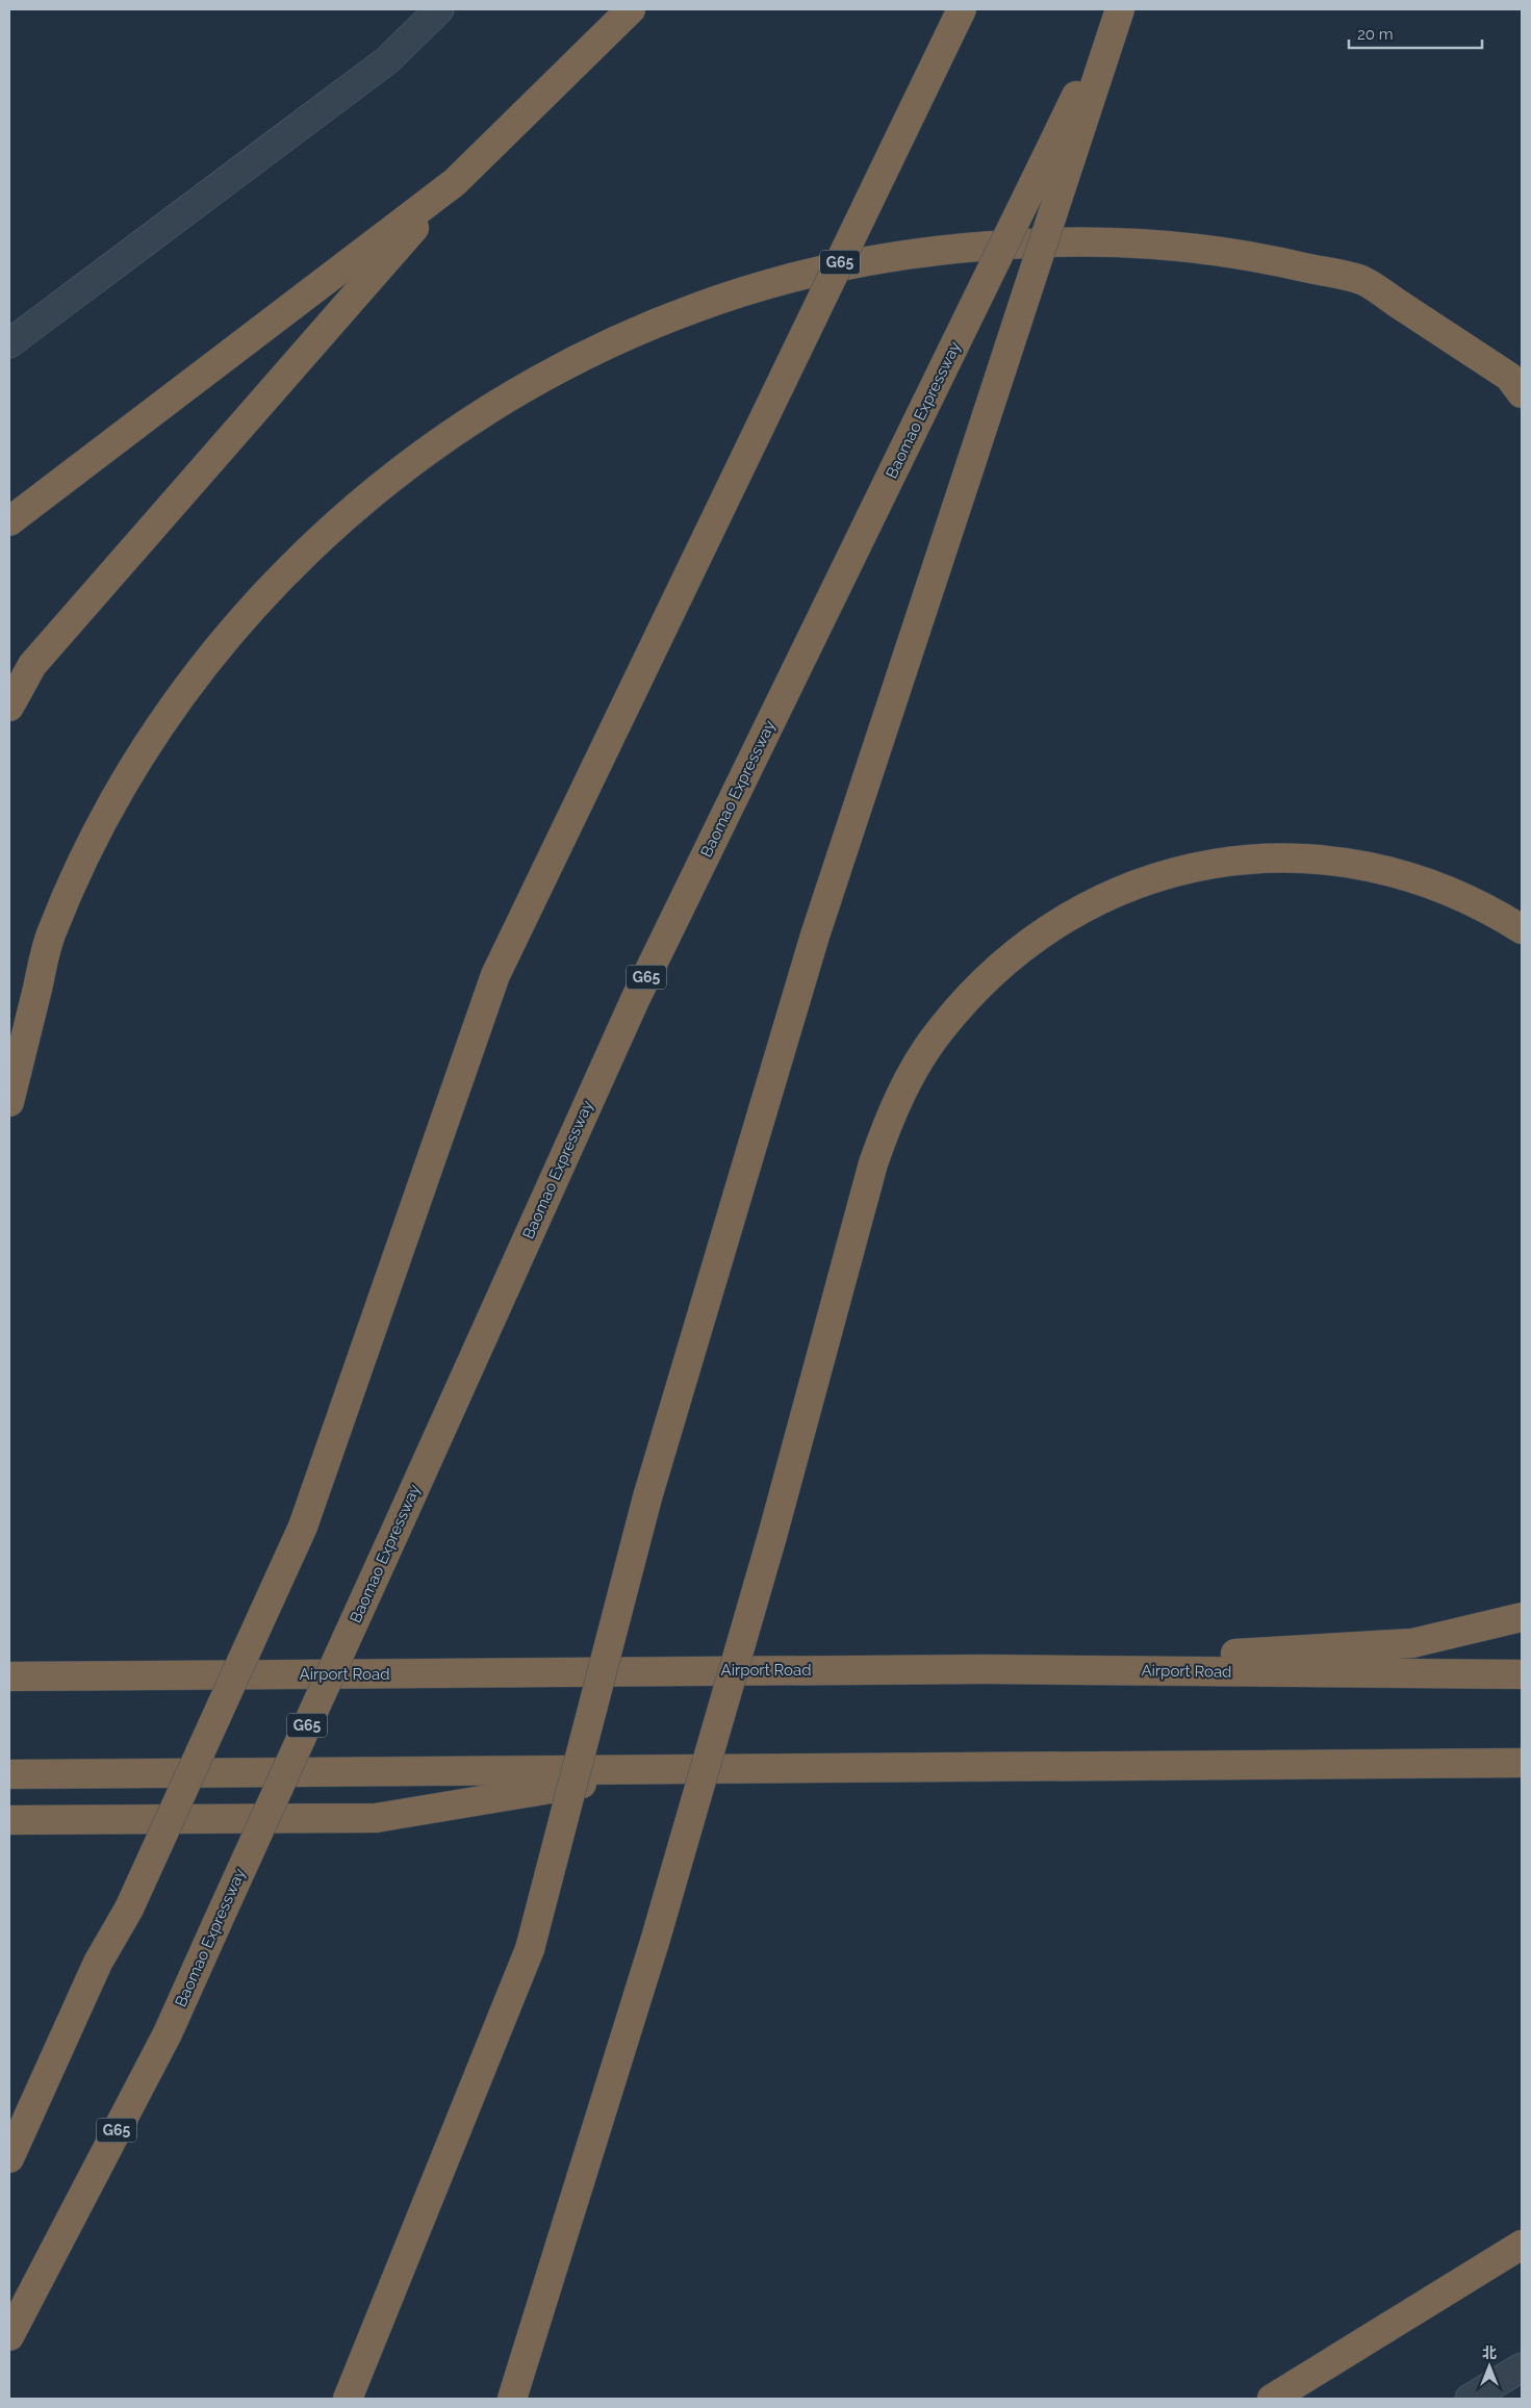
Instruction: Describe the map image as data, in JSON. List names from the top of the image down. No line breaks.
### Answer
{"streets":{"highway":["G65","Baomao Expressway","Airport Road"]},"scale_bar":"20 m","north":"top"}
